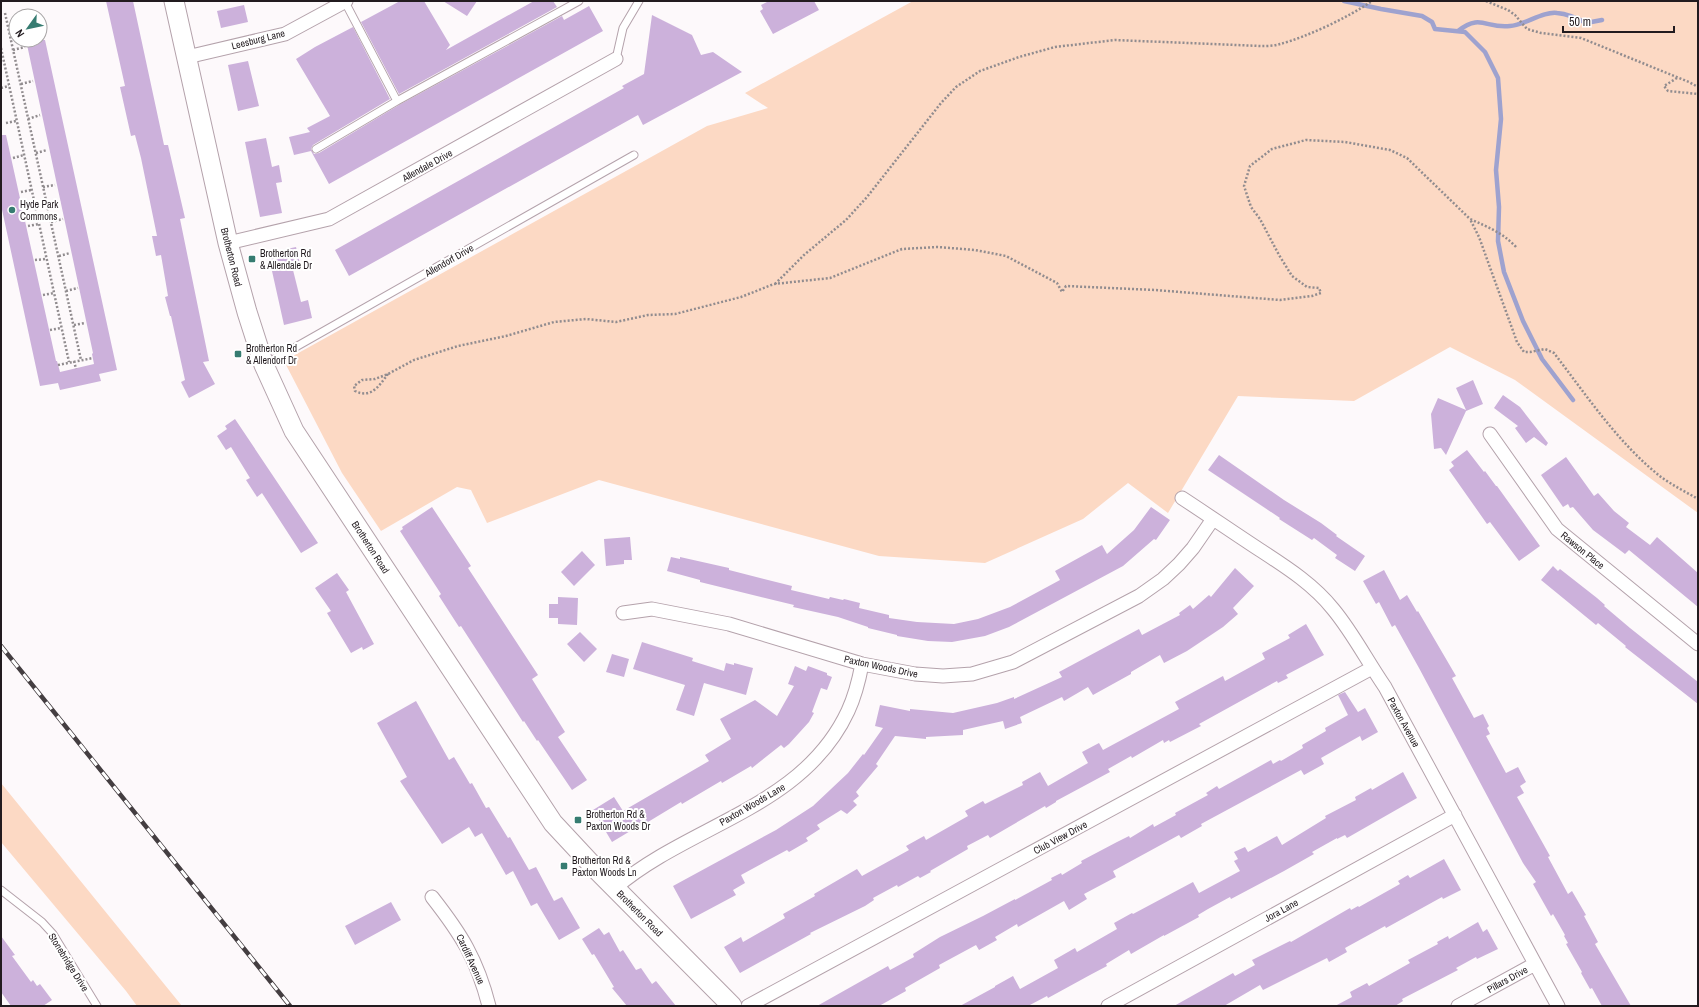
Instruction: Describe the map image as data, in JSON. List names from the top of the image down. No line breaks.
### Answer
{"streets":{"street":["Leesburg Lane","Allendale Drive","Brotherton Road","Rawson Place","Paxton Woods Drive","Paxton Avenue","Paxton Woods Lane","Club View Drive","Jora Lane","Cardiff Avenue","Pillars Drive"],"lane":["Allendorf Drive","Stonebridge Drive"]},"crossings":[["Leesburg Lane","Brotherton Road"],["Allendale Drive","Brotherton Road"],["Brotherton Road","Allendorf Drive"],["Brotherton Road","Paxton Woods Lane"],["Paxton Woods Drive","Paxton Avenue"],["Paxton Woods Drive","Paxton Woods Lane"],["Paxton Avenue","Club View Drive"],["Paxton Avenue","Jora Lane"],["Paxton Avenue","Pillars Drive"]],"places":{"other":["Hyde Park Commons"],"transit":["Brotherton Rd & Allendale Dr","Brotherton Rd & Allendorf Dr","Brotherton Rd & Paxton Woods Dr","Brotherton Rd & Paxton Woods Ln"]},"scale_bar":"50 m","north":"bottom left"}
